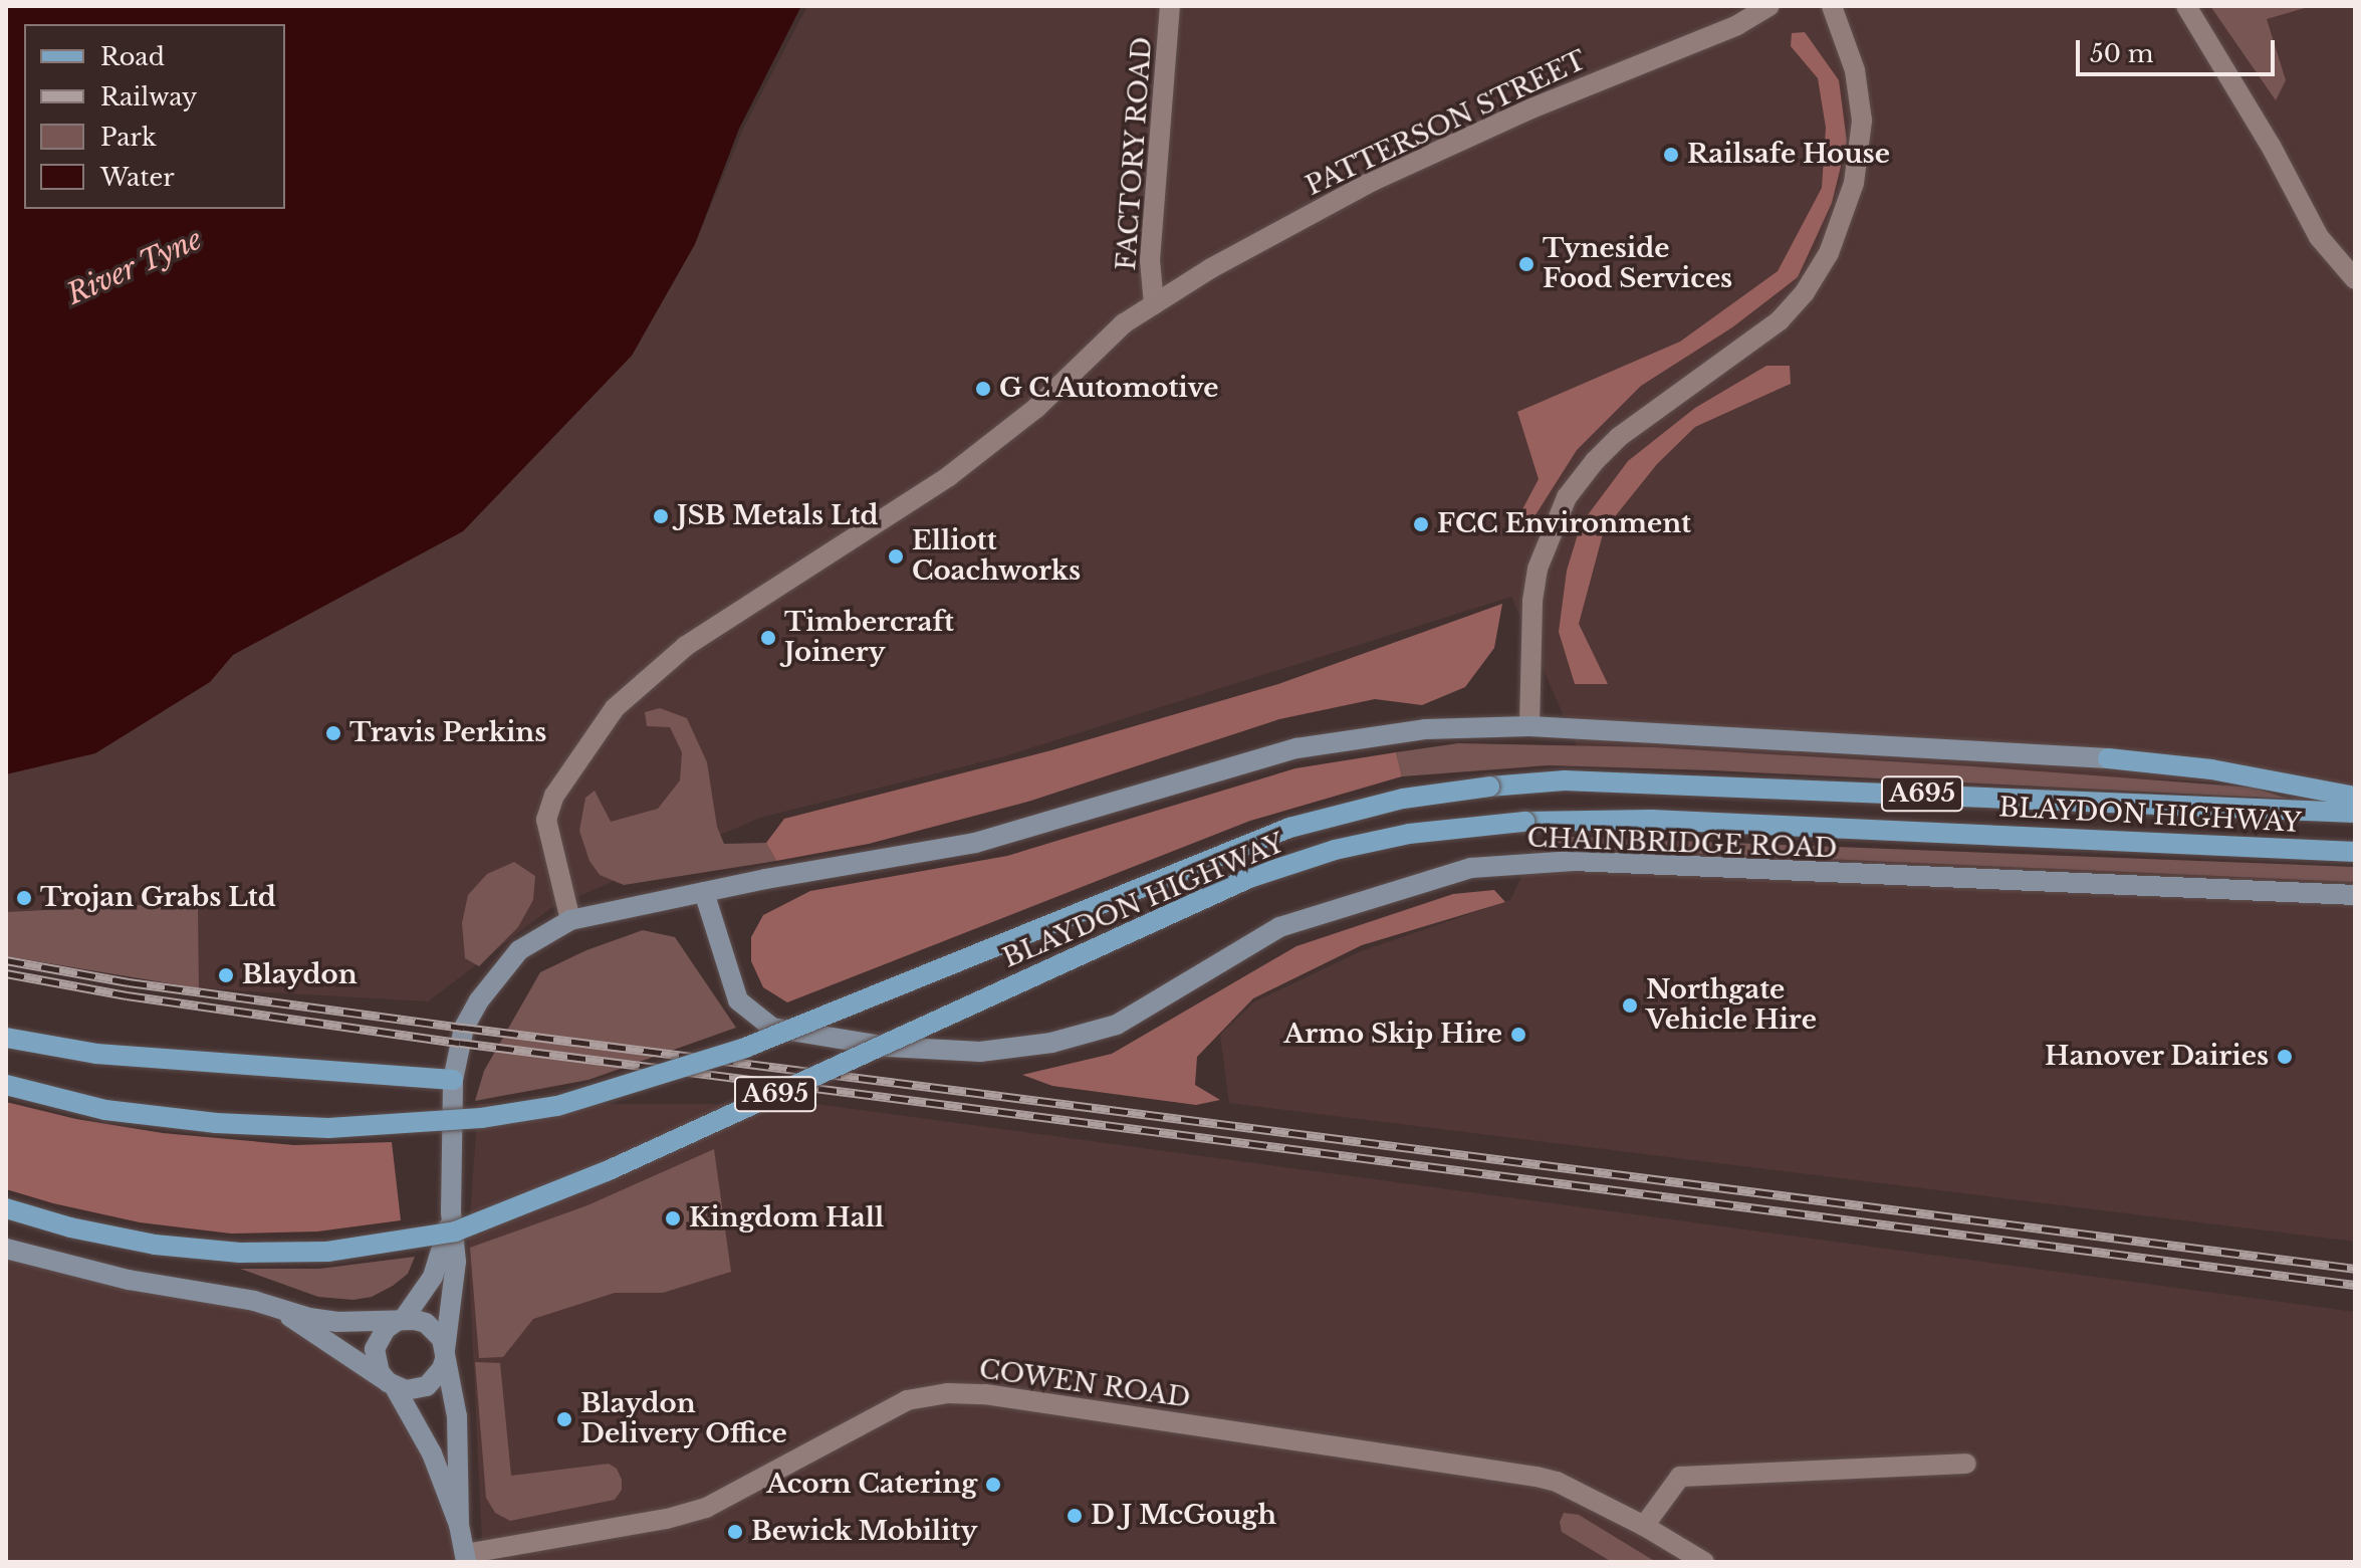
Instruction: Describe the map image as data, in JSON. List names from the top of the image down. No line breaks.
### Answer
{"streets":{"main road":["A695","BLAYDON HIGHWAY","CHAINBRIDGE ROAD"],"street":["PATTERSON STREET","FACTORY ROAD","COWEN ROAD"]},"crossings":[["PATTERSON STREET","FACTORY ROAD"]],"water":["River Tyne"],"places":["Railsafe House","Tyneside Food Services","G C Automotive","JSB Metals Ltd","FCC Environment","Elliott Coachworks","Timbercraft Joinery","Travis Perkins","Trojan Grabs Ltd","Blaydon","Northgate Vehicle Hire","Armo Skip Hire","Hanover Dairies","Kingdom Hall","Blaydon Delivery Office","Acorn Catering","D J McGough","Bewick Mobility"],"legend":["Road","Railway","Park","Water"],"scale_bar":"50 m"}
